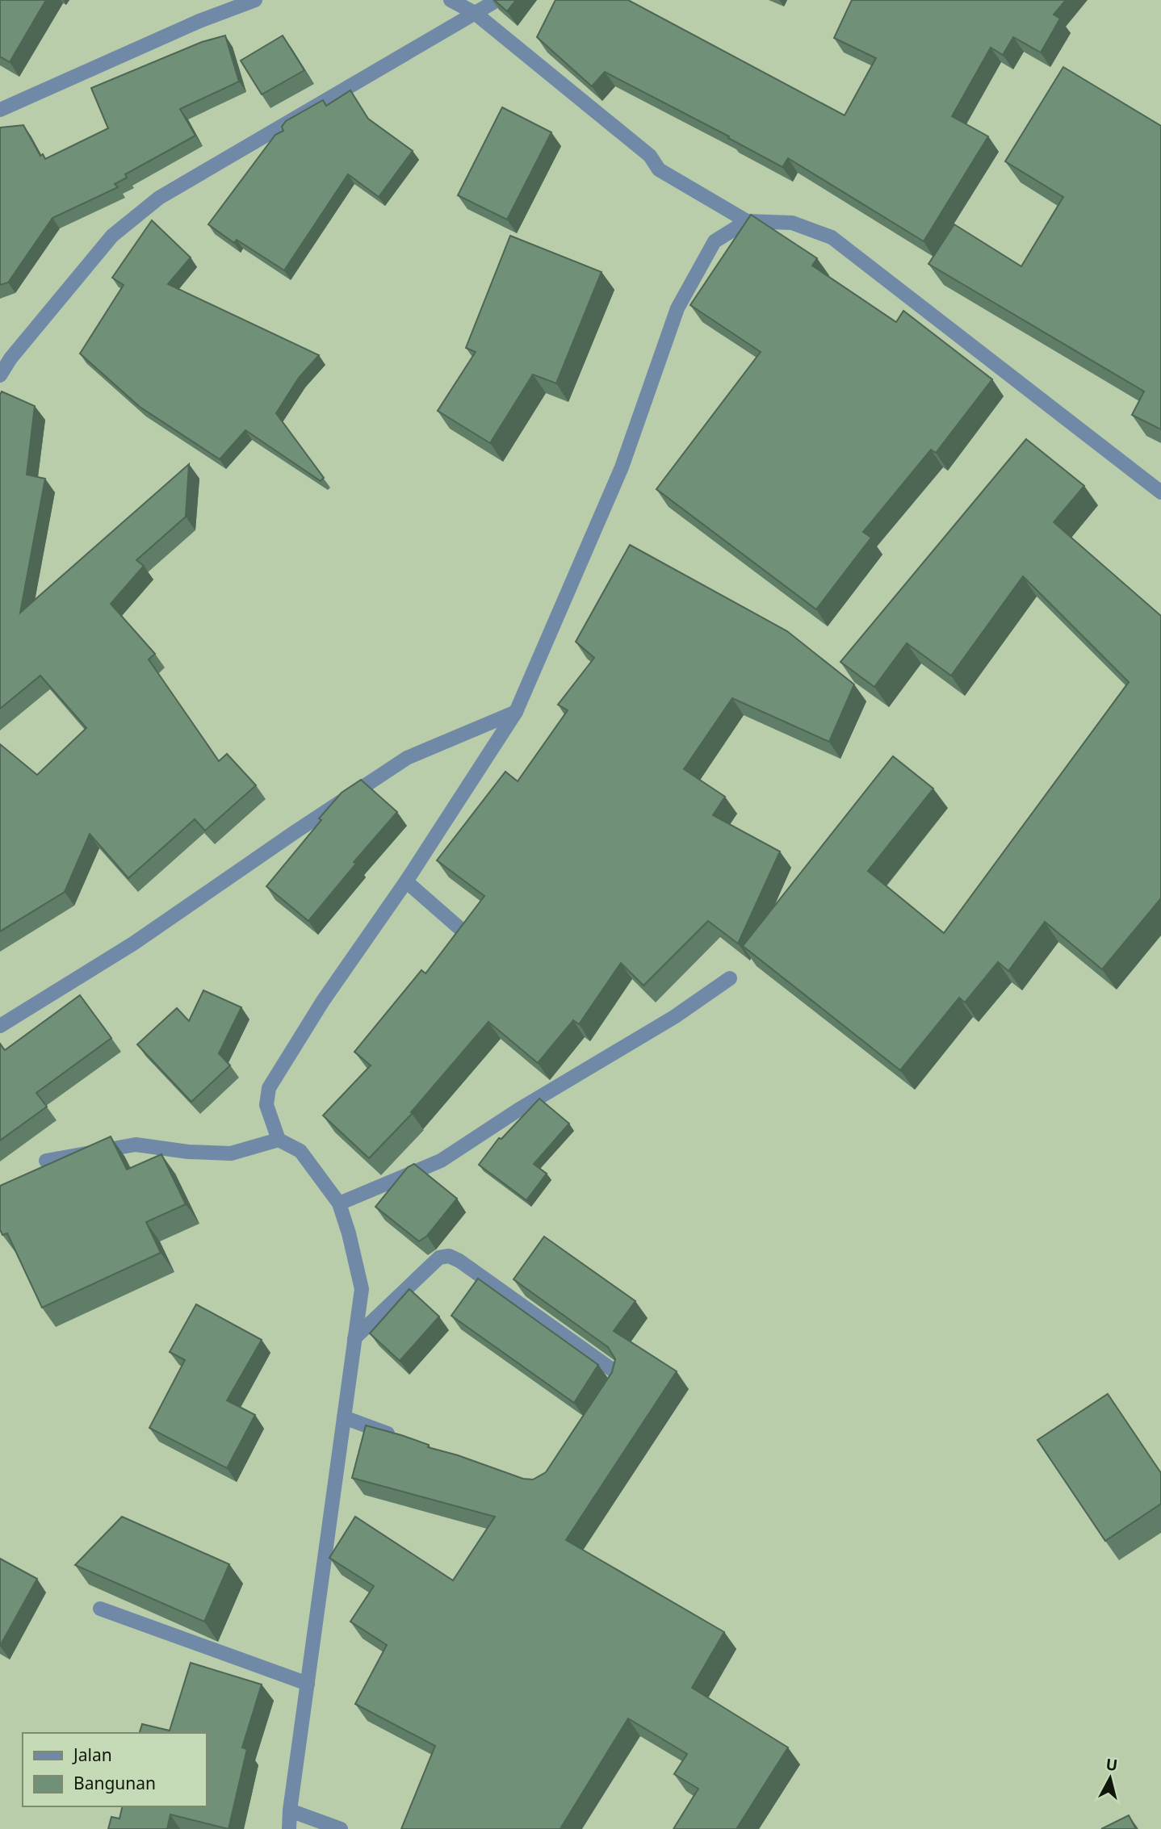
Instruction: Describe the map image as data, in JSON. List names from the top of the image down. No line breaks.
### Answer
{"legend":["Jalan","Bangunan"],"north":"top"}
